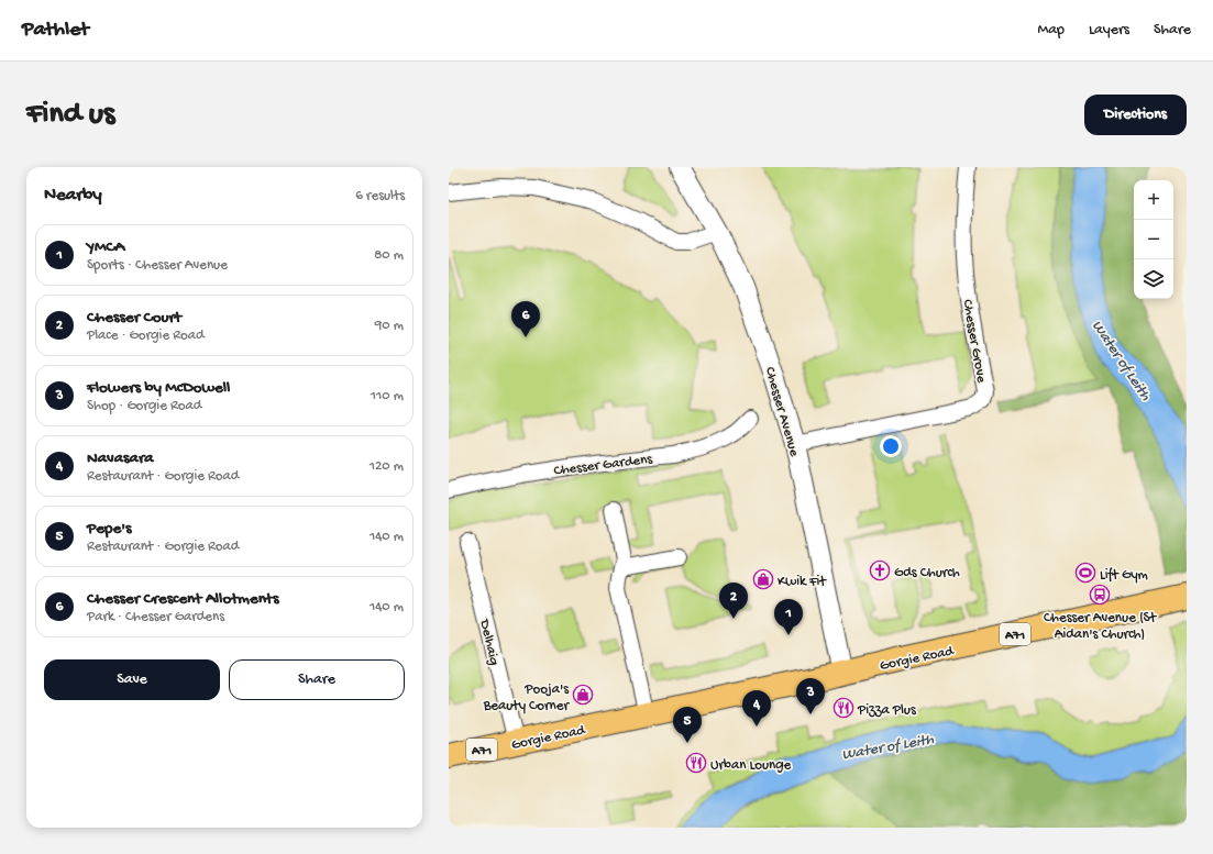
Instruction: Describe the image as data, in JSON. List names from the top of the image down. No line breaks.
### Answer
{"streets":{"main road":["A71","Gorgie Road"],"street":["Chesser Grove","Chesser Avenue","Chesser Gardens","Delhaig"]},"crossings":[["Chesser Grove","Chesser Avenue"],["Chesser Avenue","Gorgie Road"],["Delhaig","Gorgie Road"]],"water":["Water of Leith"],"places":{"church":["Gds Church"],"sports":["Lift Gym"],"shop":["Kwik Fit","Pooja's Beauty Corner"],"bus stop":["Chesser Avenue (St Aidan's Church)"],"restaurant":["Pizza Plus","Urban Lounge"]},"page":{"header":"Pathlet","nav":["Map","Layers","Share"],"buttons":["Directions",["Save","Share"]],"title":"Find us","heading":["Nearby","6 results"],"map_buttons":["+","−"],"list":[{"mark":"1","name":"YMCA","note":"Sports · Chesser Avenue","value":"80 m"},{"mark":"2","name":"Chesser Court","note":"Place · Gorgie Road","value":"90 m"},{"mark":"3","name":"Flowers by McDowell","note":"Shop · Gorgie Road","value":"110 m"},{"mark":"4","name":"Navasara","note":"Restaurant · Gorgie Road","value":"120 m"},{"mark":"5","name":"Pepe's","note":"Restaurant · Gorgie Road","value":"140 m"},{"mark":"6","name":"Chesser Crescent Allotments","note":"Park · Chesser Gardens","value":"140 m"}],"pins":["6","2","1","3","4","5"]}}
